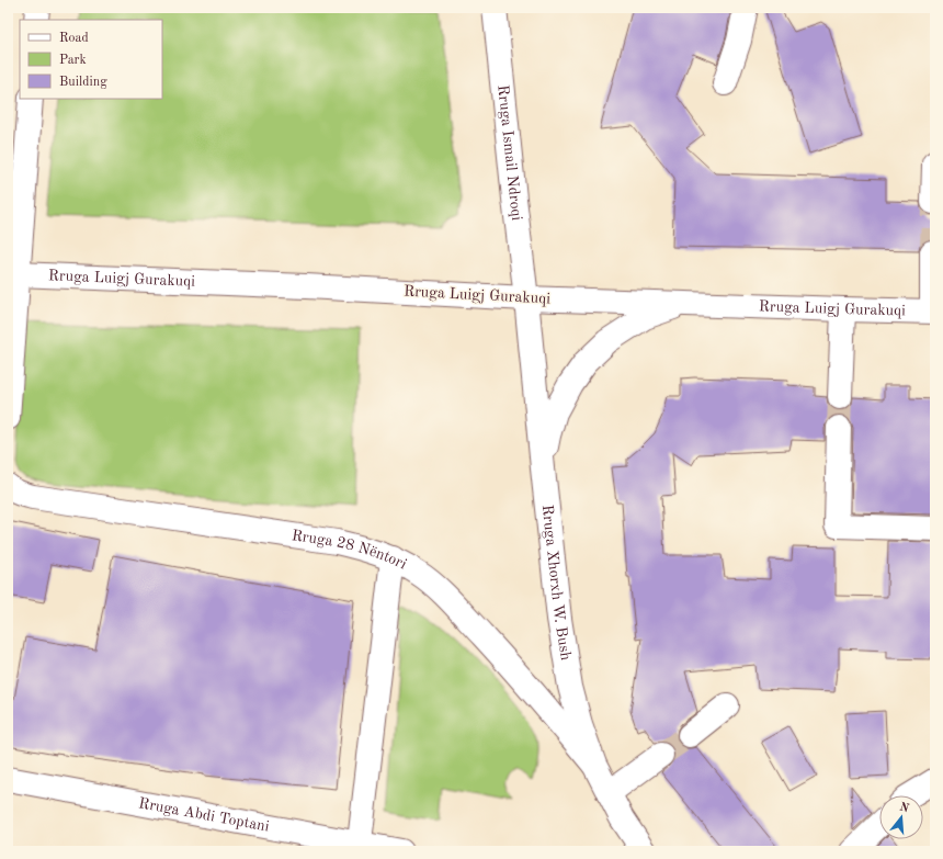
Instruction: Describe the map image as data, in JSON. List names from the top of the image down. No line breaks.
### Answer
{"streets":{"street":["Rruga Ismail Ndroqi","Rruga Luigj Gurakuqi","Rruga 28 Nëntori","Rruga Xhorxh W. Bush","Rruga Abdi Toptani"]},"crossings":[["Rruga Ismail Ndroqi","Rruga Luigj Gurakuqi"],["Rruga Ismail Ndroqi","Rruga Xhorxh W. Bush"],["Rruga Luigj Gurakuqi","Rruga Xhorxh W. Bush"],["Rruga 28 Nëntori","Rruga Xhorxh W. Bush"]],"legend":["Road","Park","Building"],"north":"top"}
